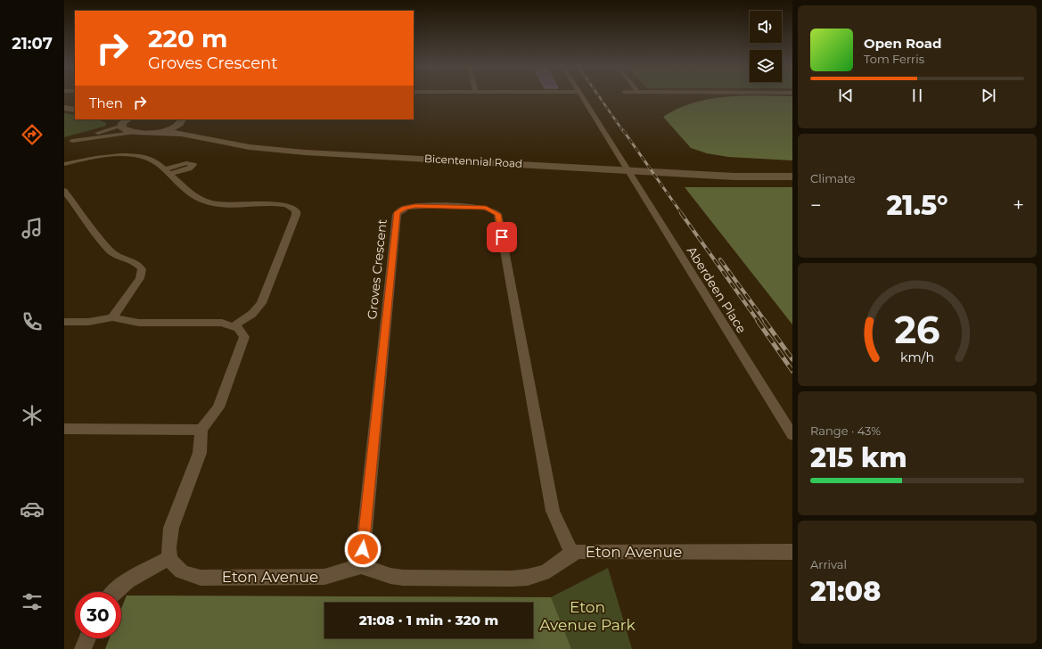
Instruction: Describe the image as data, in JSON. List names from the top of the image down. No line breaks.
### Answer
{"streets":{"main road":["Bicentennial Road"],"street":["Groves Crescent","Aberdeen Place","Eton Avenue"]},"crossings":[["Groves Crescent","Eton Avenue"]],"parks":["Eton Avenue Park"],"page":{"tabs":"21:07","turn":["220 m","Groves Crescent"],"song":["Open Road","Tom Ferris"],"then":"Then","tile":["Climate",["Range · 43%","215 km"],["Arrival","21:08"]],"heat":["−","21.5°","+"],"limit":"30","trip":"21:08 · 1 min · 320 m","gauge":["26","km/h"]}}
